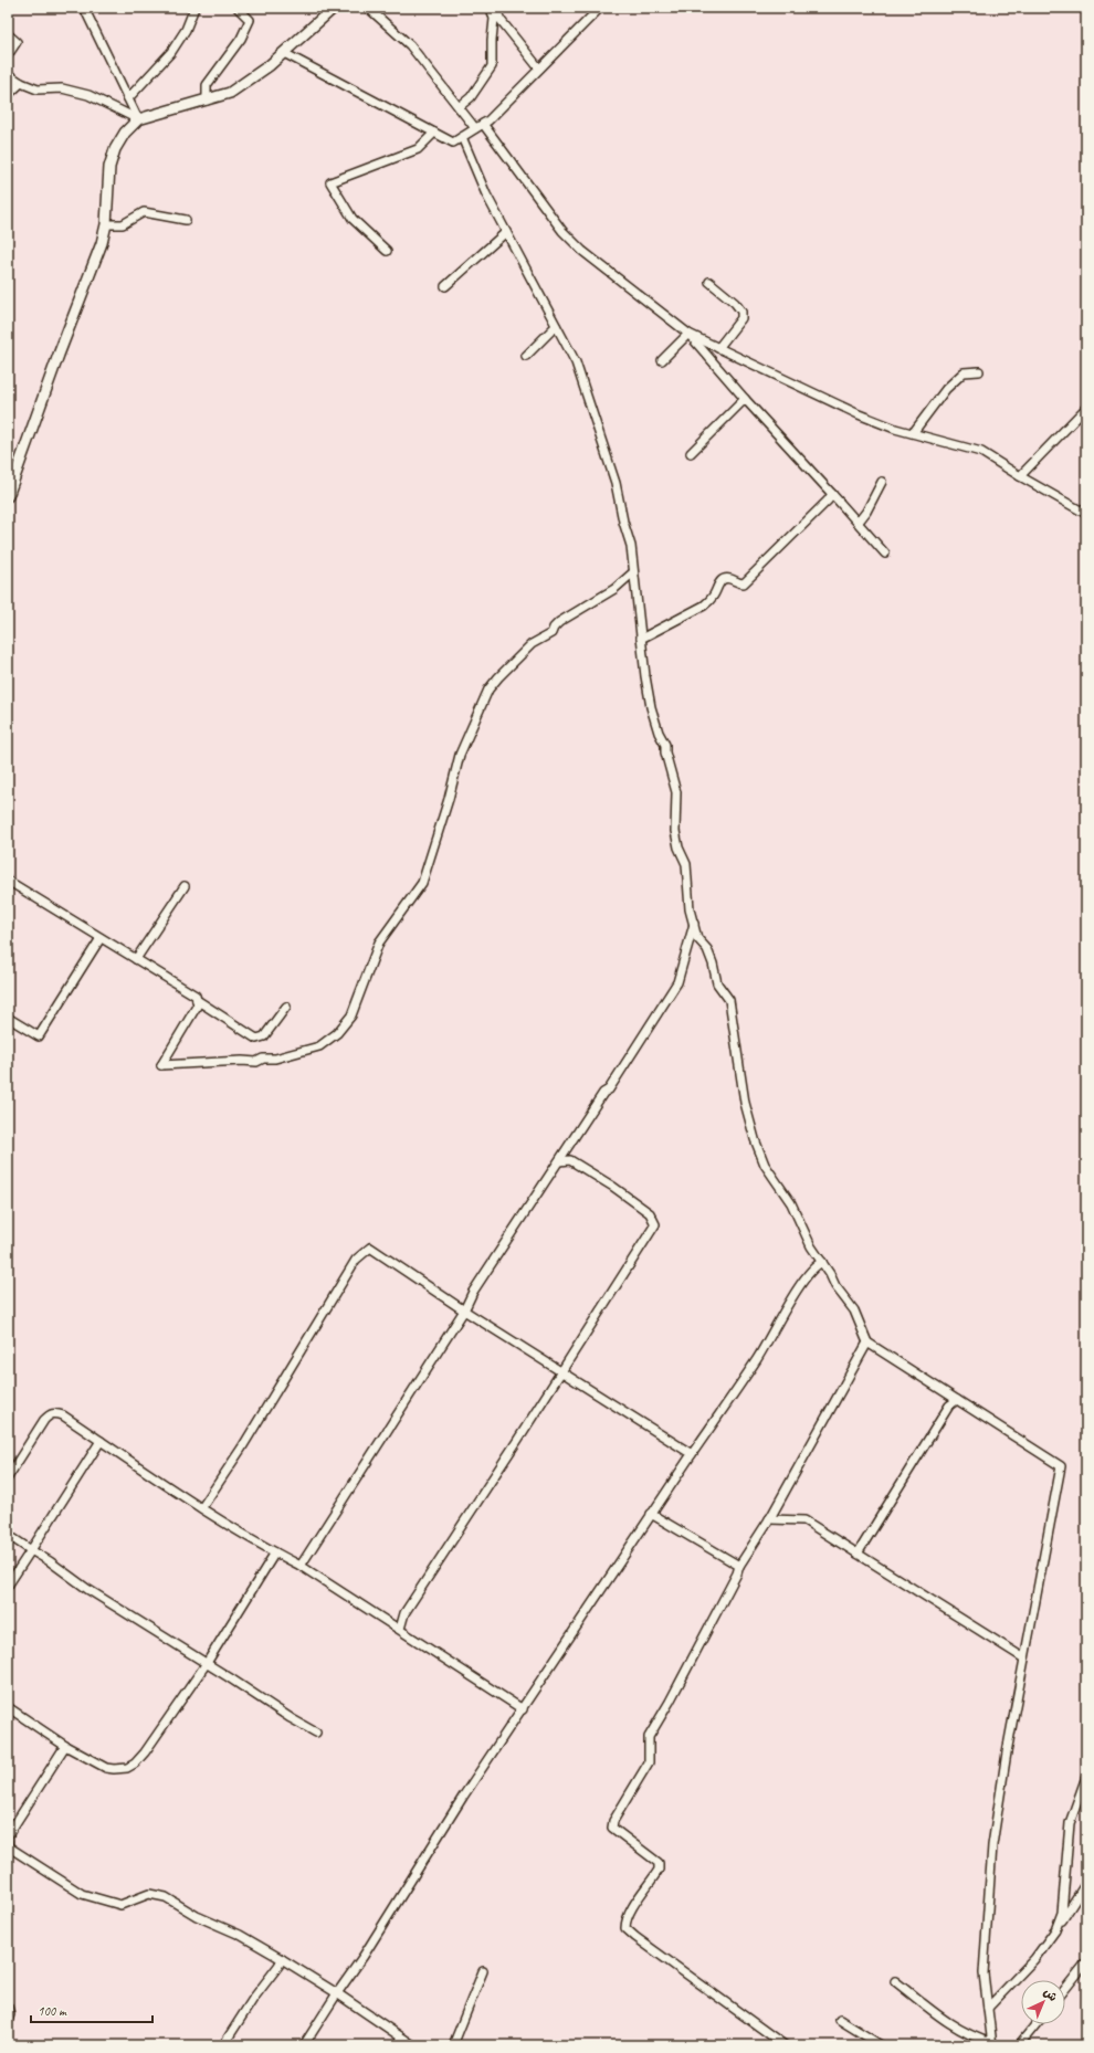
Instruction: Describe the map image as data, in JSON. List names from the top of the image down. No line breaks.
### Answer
{"scale_bar":"100 m","north":"top right"}
